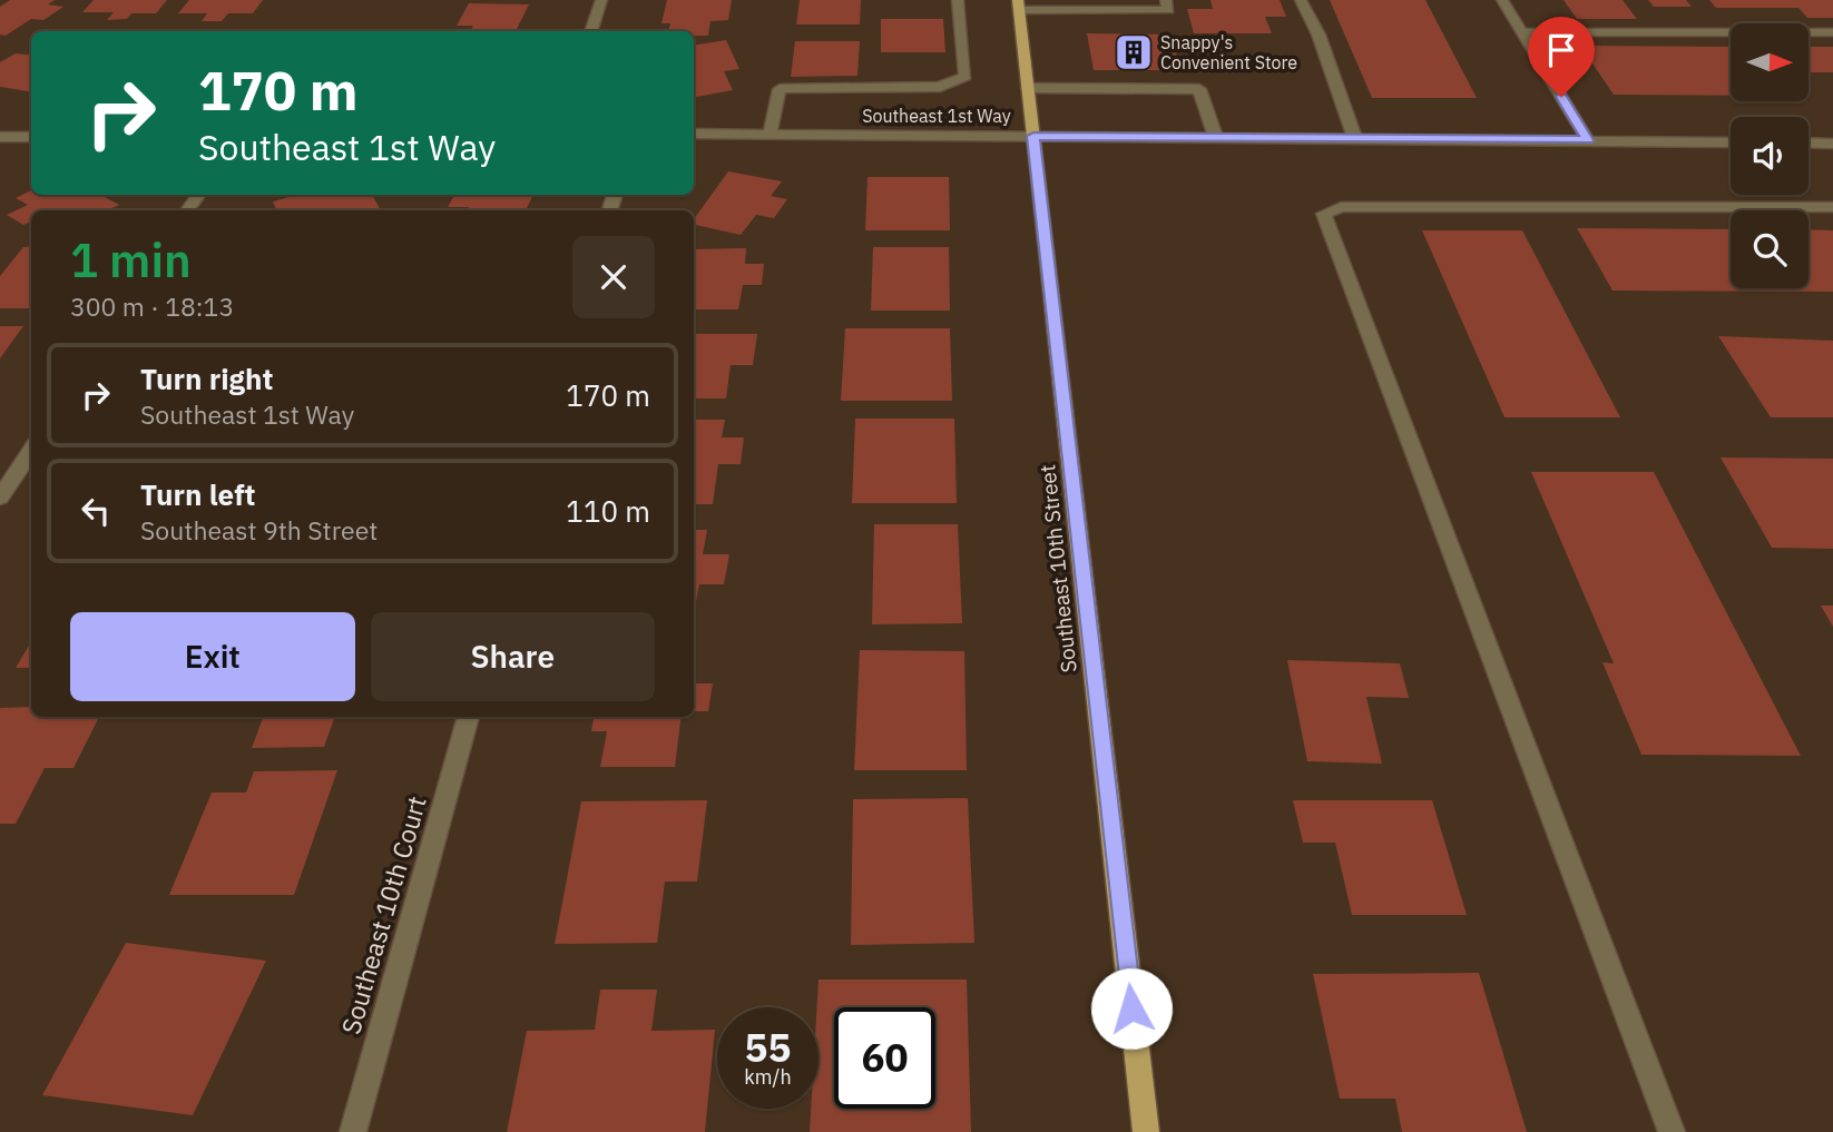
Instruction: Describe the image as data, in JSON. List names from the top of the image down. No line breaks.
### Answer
{"streets":{"main road":["Southeast 10th Street"],"street":["Southeast 1st Way","Southeast 10th Court"]},"crossings":[["Southeast 1st Way","Southeast 10th Street"]],"places":{"building":["Snappy's Convenient Store"]},"north":"right","page":{"turn":["170 m","Southeast 1st Way"],"heading":["1 min","300 m · 18:13"],"list":[{"name":"Turn right","note":"Southeast 1st Way","value":"170 m"},{"name":"Turn left","note":"Southeast 9th Street","value":"110 m"}],"buttons":["Exit","Share"],"speed":"55 km/h","limit":"60"}}
